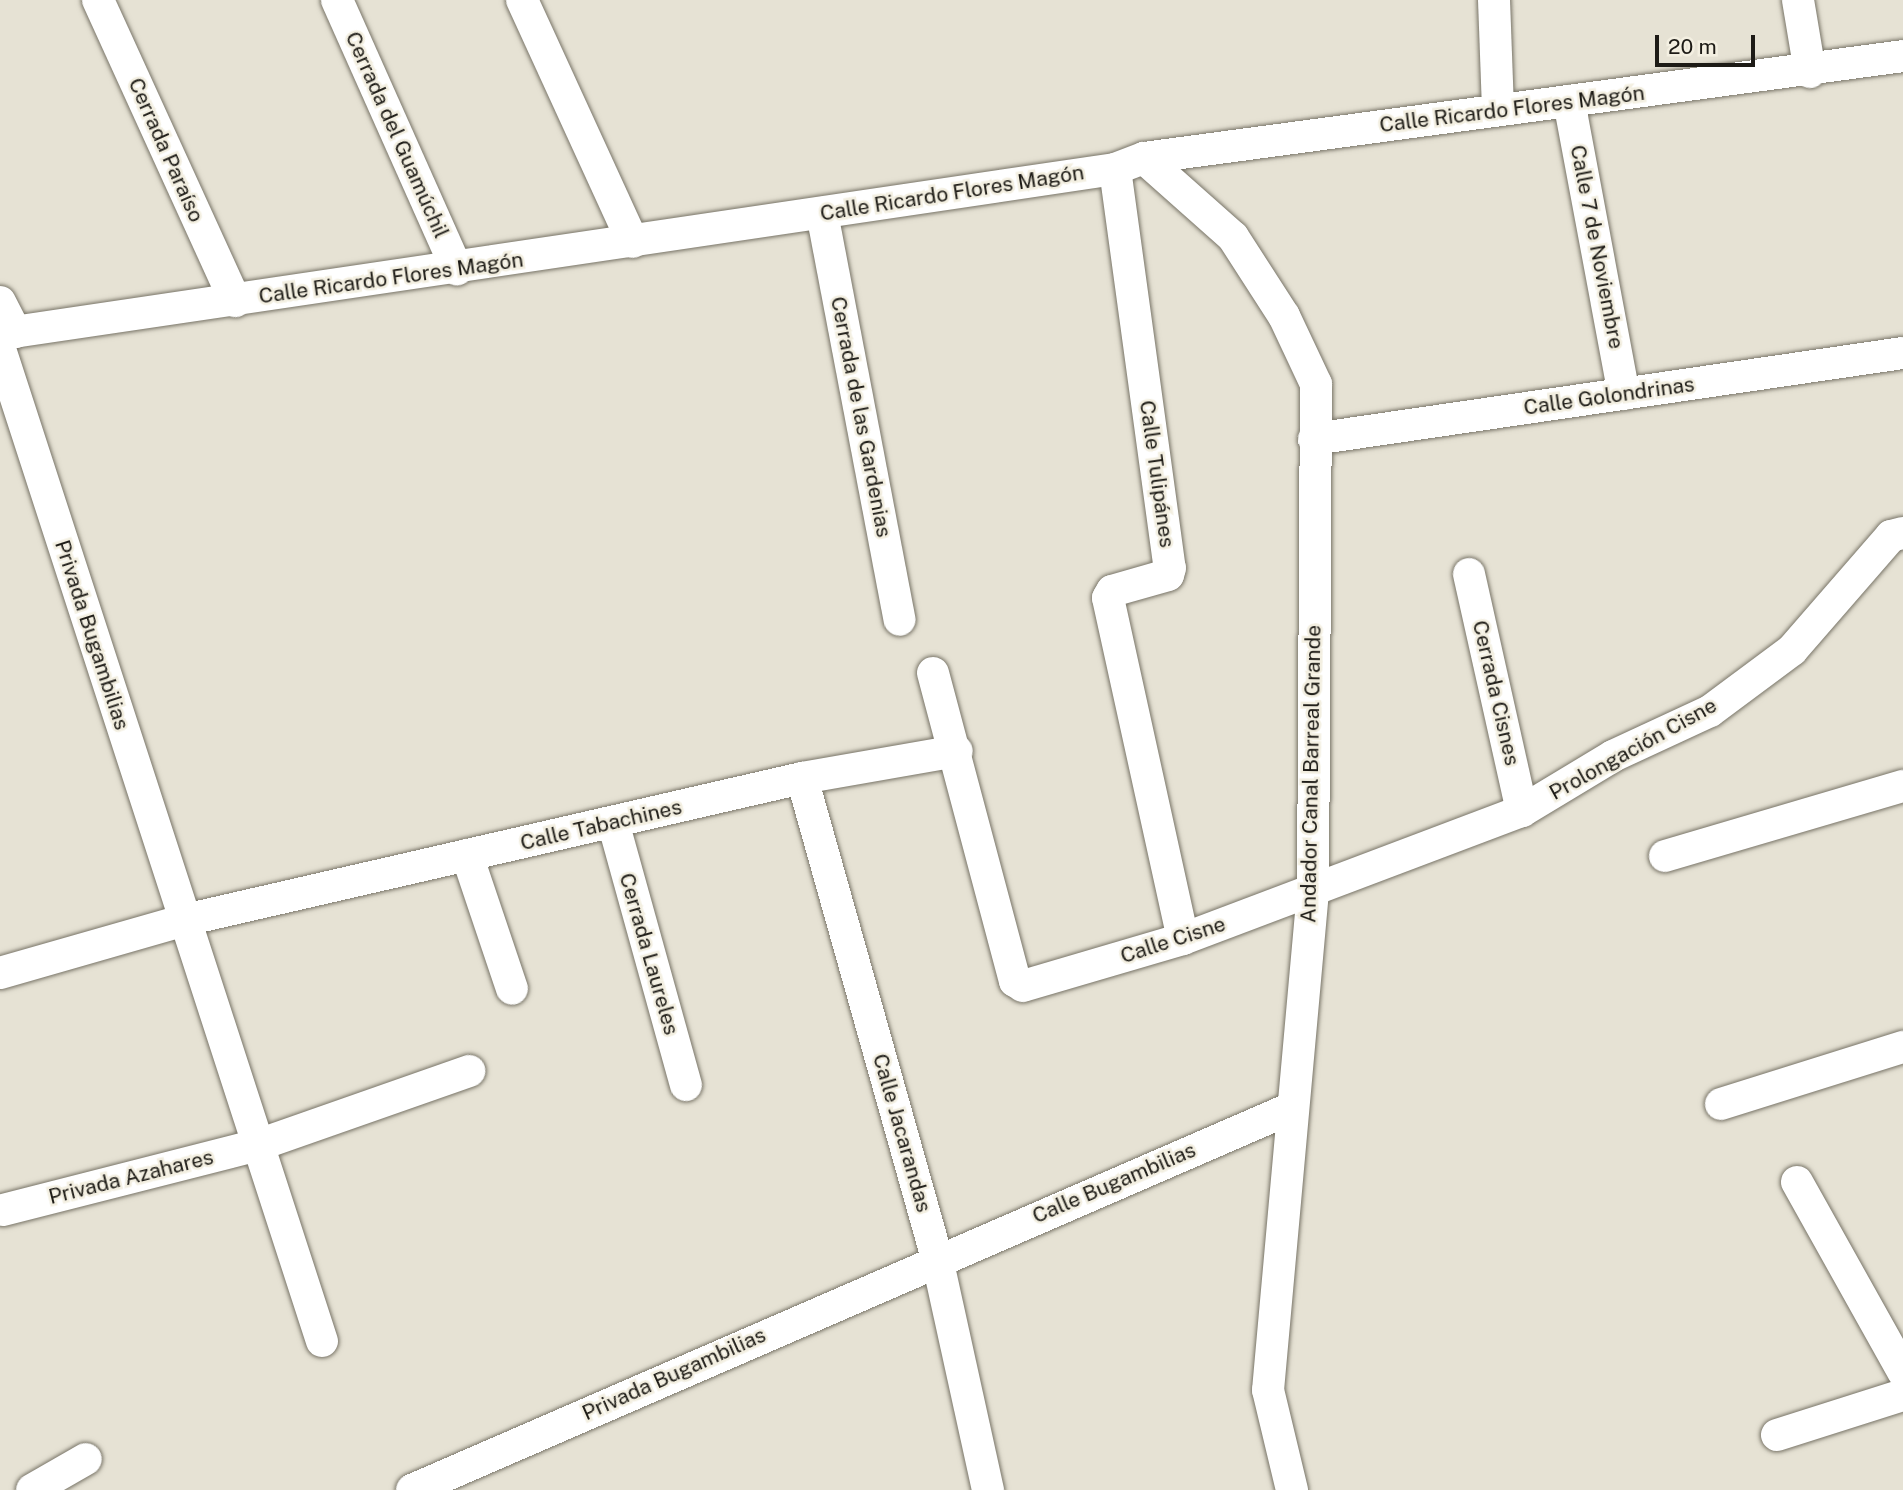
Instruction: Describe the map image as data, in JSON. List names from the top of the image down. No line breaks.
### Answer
{"streets":{"street":["Calle Ricardo Flores Magón","Cerrada del Guamúchil","Cerrada Paraíso","Calle 7 de Noviembre","Calle Golondrinas","Cerrada de las Gardenias","Calle Tulipánes","Privada Bugambilias","Cerrada Cisnes","Prolongación Cisne","Andador Canal Barreal Grande","Calle Tabachines","Calle Cisne","Cerrada Laureles","Calle Jacarandas","Privada Azahares","Calle Bugambilias"]},"crossings":[["Calle Ricardo Flores Magón","Cerrada del Guamúchil"],["Calle Ricardo Flores Magón","Cerrada Paraíso"],["Calle Ricardo Flores Magón","Calle 7 de Noviembre"],["Calle Ricardo Flores Magón","Cerrada de las Gardenias"],["Calle Ricardo Flores Magón","Calle Tulipánes"],["Calle Ricardo Flores Magón","Privada Bugambilias"],["Calle Ricardo Flores Magón","Andador Canal Barreal Grande"],["Calle 7 de Noviembre","Calle Golondrinas"],["Calle Golondrinas","Andador Canal Barreal Grande"],["Calle Tulipánes","Calle Cisne"],["Privada Bugambilias","Calle Tabachines"],["Privada Bugambilias","Calle Jacarandas"],["Privada Bugambilias","Calle Bugambilias"],["Cerrada Cisnes","Prolongación Cisne"],["Prolongación Cisne","Andador Canal Barreal Grande"],["Prolongación Cisne","Calle Cisne"],["Andador Canal Barreal Grande","Calle Cisne"],["Andador Canal Barreal Grande","Calle Bugambilias"],["Calle Tabachines","Calle Cisne"],["Calle Tabachines","Cerrada Laureles"],["Calle Tabachines","Calle Jacarandas"],["Calle Jacarandas","Calle Bugambilias"]],"scale_bar":"20 m"}
